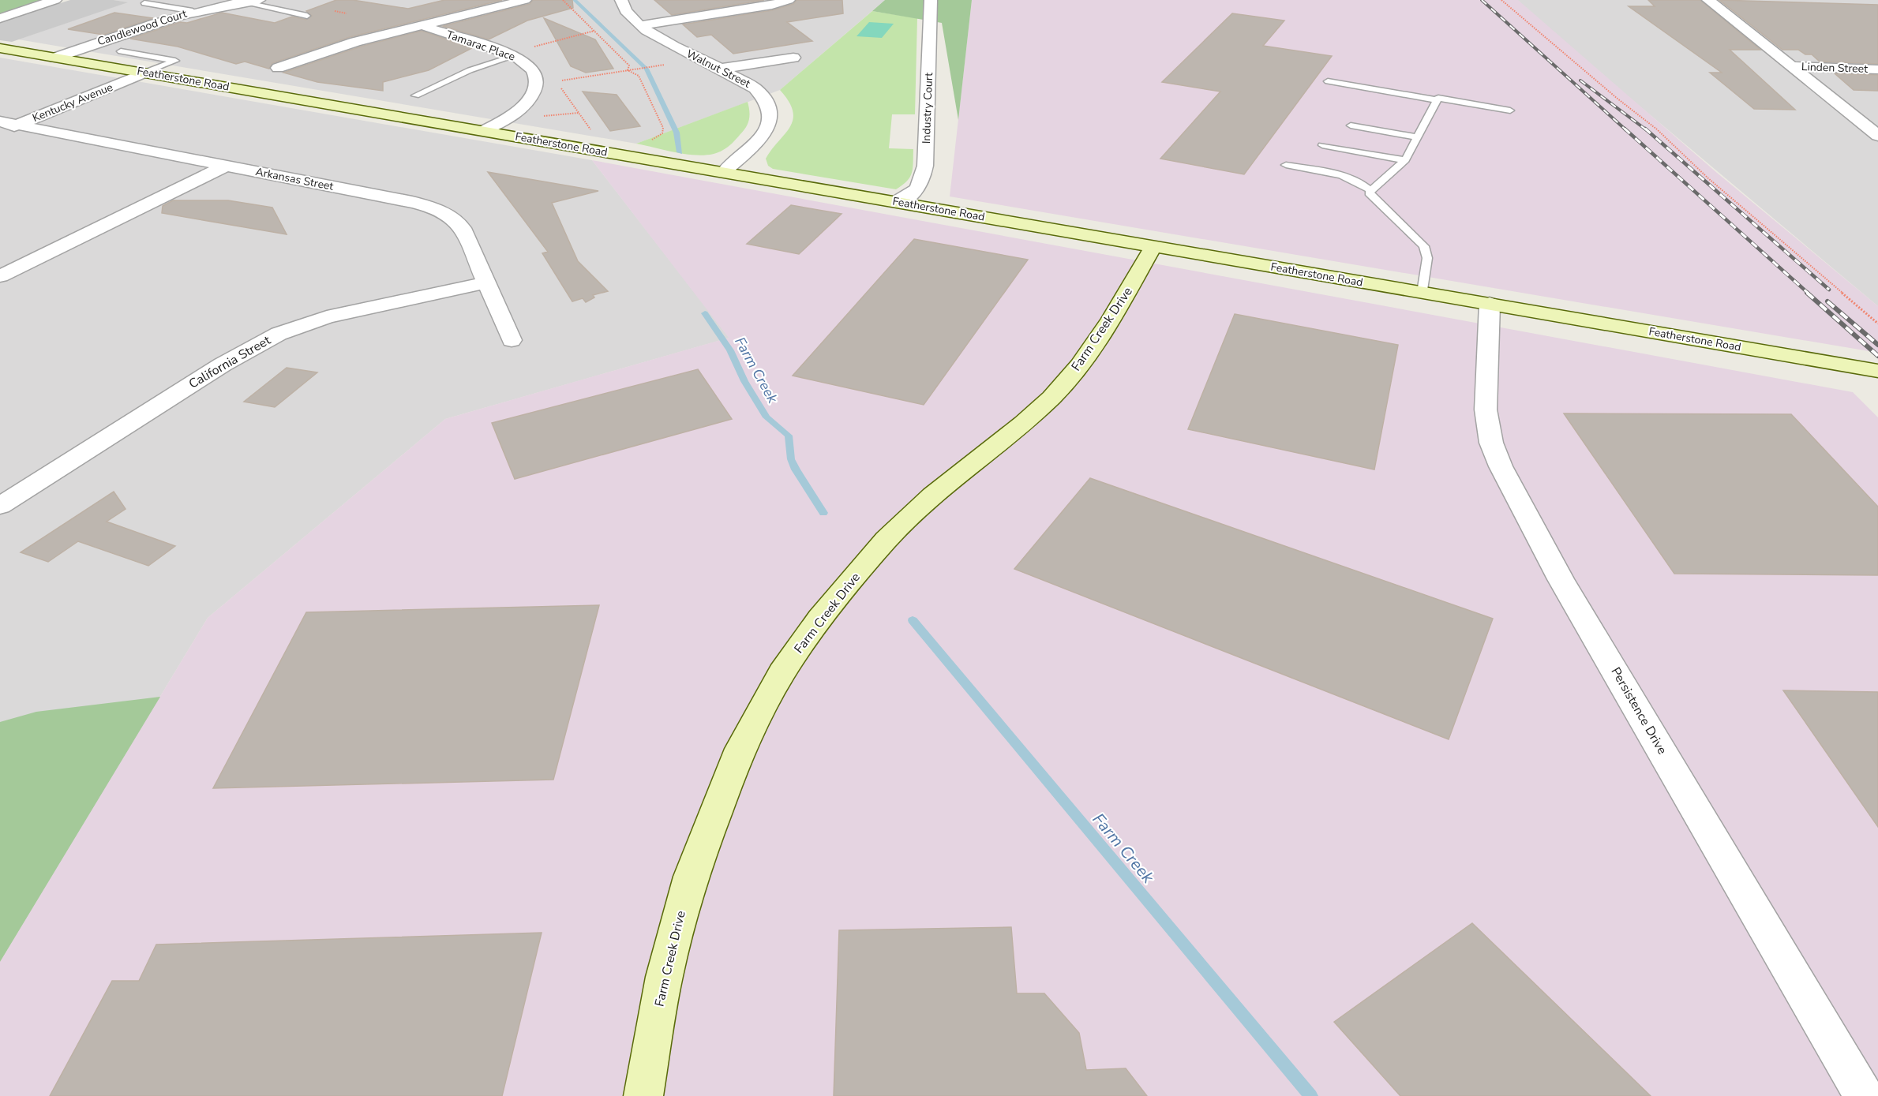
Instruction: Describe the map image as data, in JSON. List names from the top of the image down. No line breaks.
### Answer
{"streets":{"street":["Candlewood Court","Tamarac Place","Linden Street","Walnut Street","Featherstone Road","Kentucky Avenue","Industry Court","Arkansas Street","Farm Creek Drive","California Street","Persistence Drive"]},"crossings":[["Candlewood Court","Featherstone Road"],["Tamarac Place","Featherstone Road"],["Walnut Street","Featherstone Road"],["Featherstone Road","Kentucky Avenue"],["Featherstone Road","Industry Court"],["Featherstone Road","Farm Creek Drive"],["Featherstone Road","Persistence Drive"],["Kentucky Avenue","Arkansas Street"],["Arkansas Street","California Street"]],"water":["Farm Creek"]}
